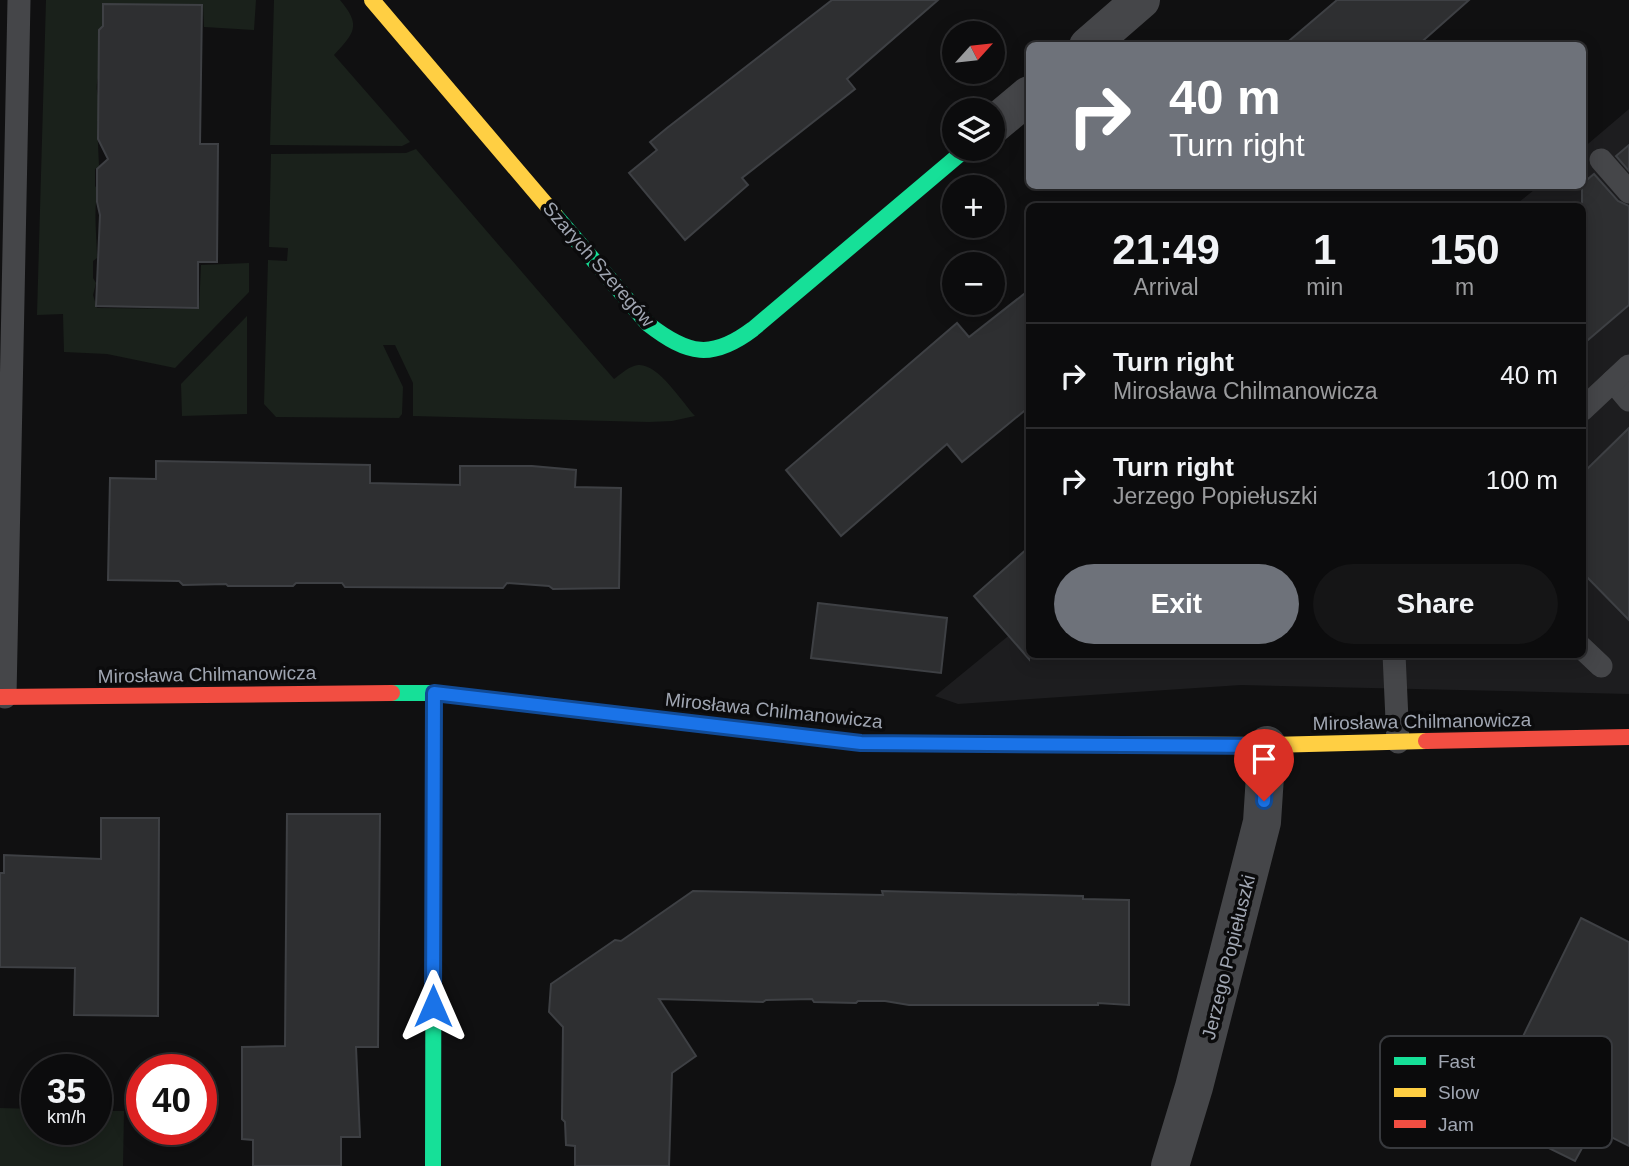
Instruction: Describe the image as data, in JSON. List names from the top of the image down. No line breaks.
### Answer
{"streets":{"street":["Szarych Szeregów","Mirosława Chilmanowicza","Jerzego Popiełuszki"]},"crossings":[["Mirosława Chilmanowicza","Jerzego Popiełuszki"]],"legend":["Fast","Slow","Jam"],"north":"top right","page":{"map_buttons":["+","−"],"turn":["40 m","Turn right"],"eta":["21:49","Arrival","1","min","150","m"],"list":[{"name":"Turn right","note":"Mirosława Chilmanowicza","value":"40 m"},{"name":"Turn right","note":"Jerzego Popiełuszki","value":"100 m"}],"buttons":["Exit","Share"],"speed":"35 km/h","limit":"40"}}
